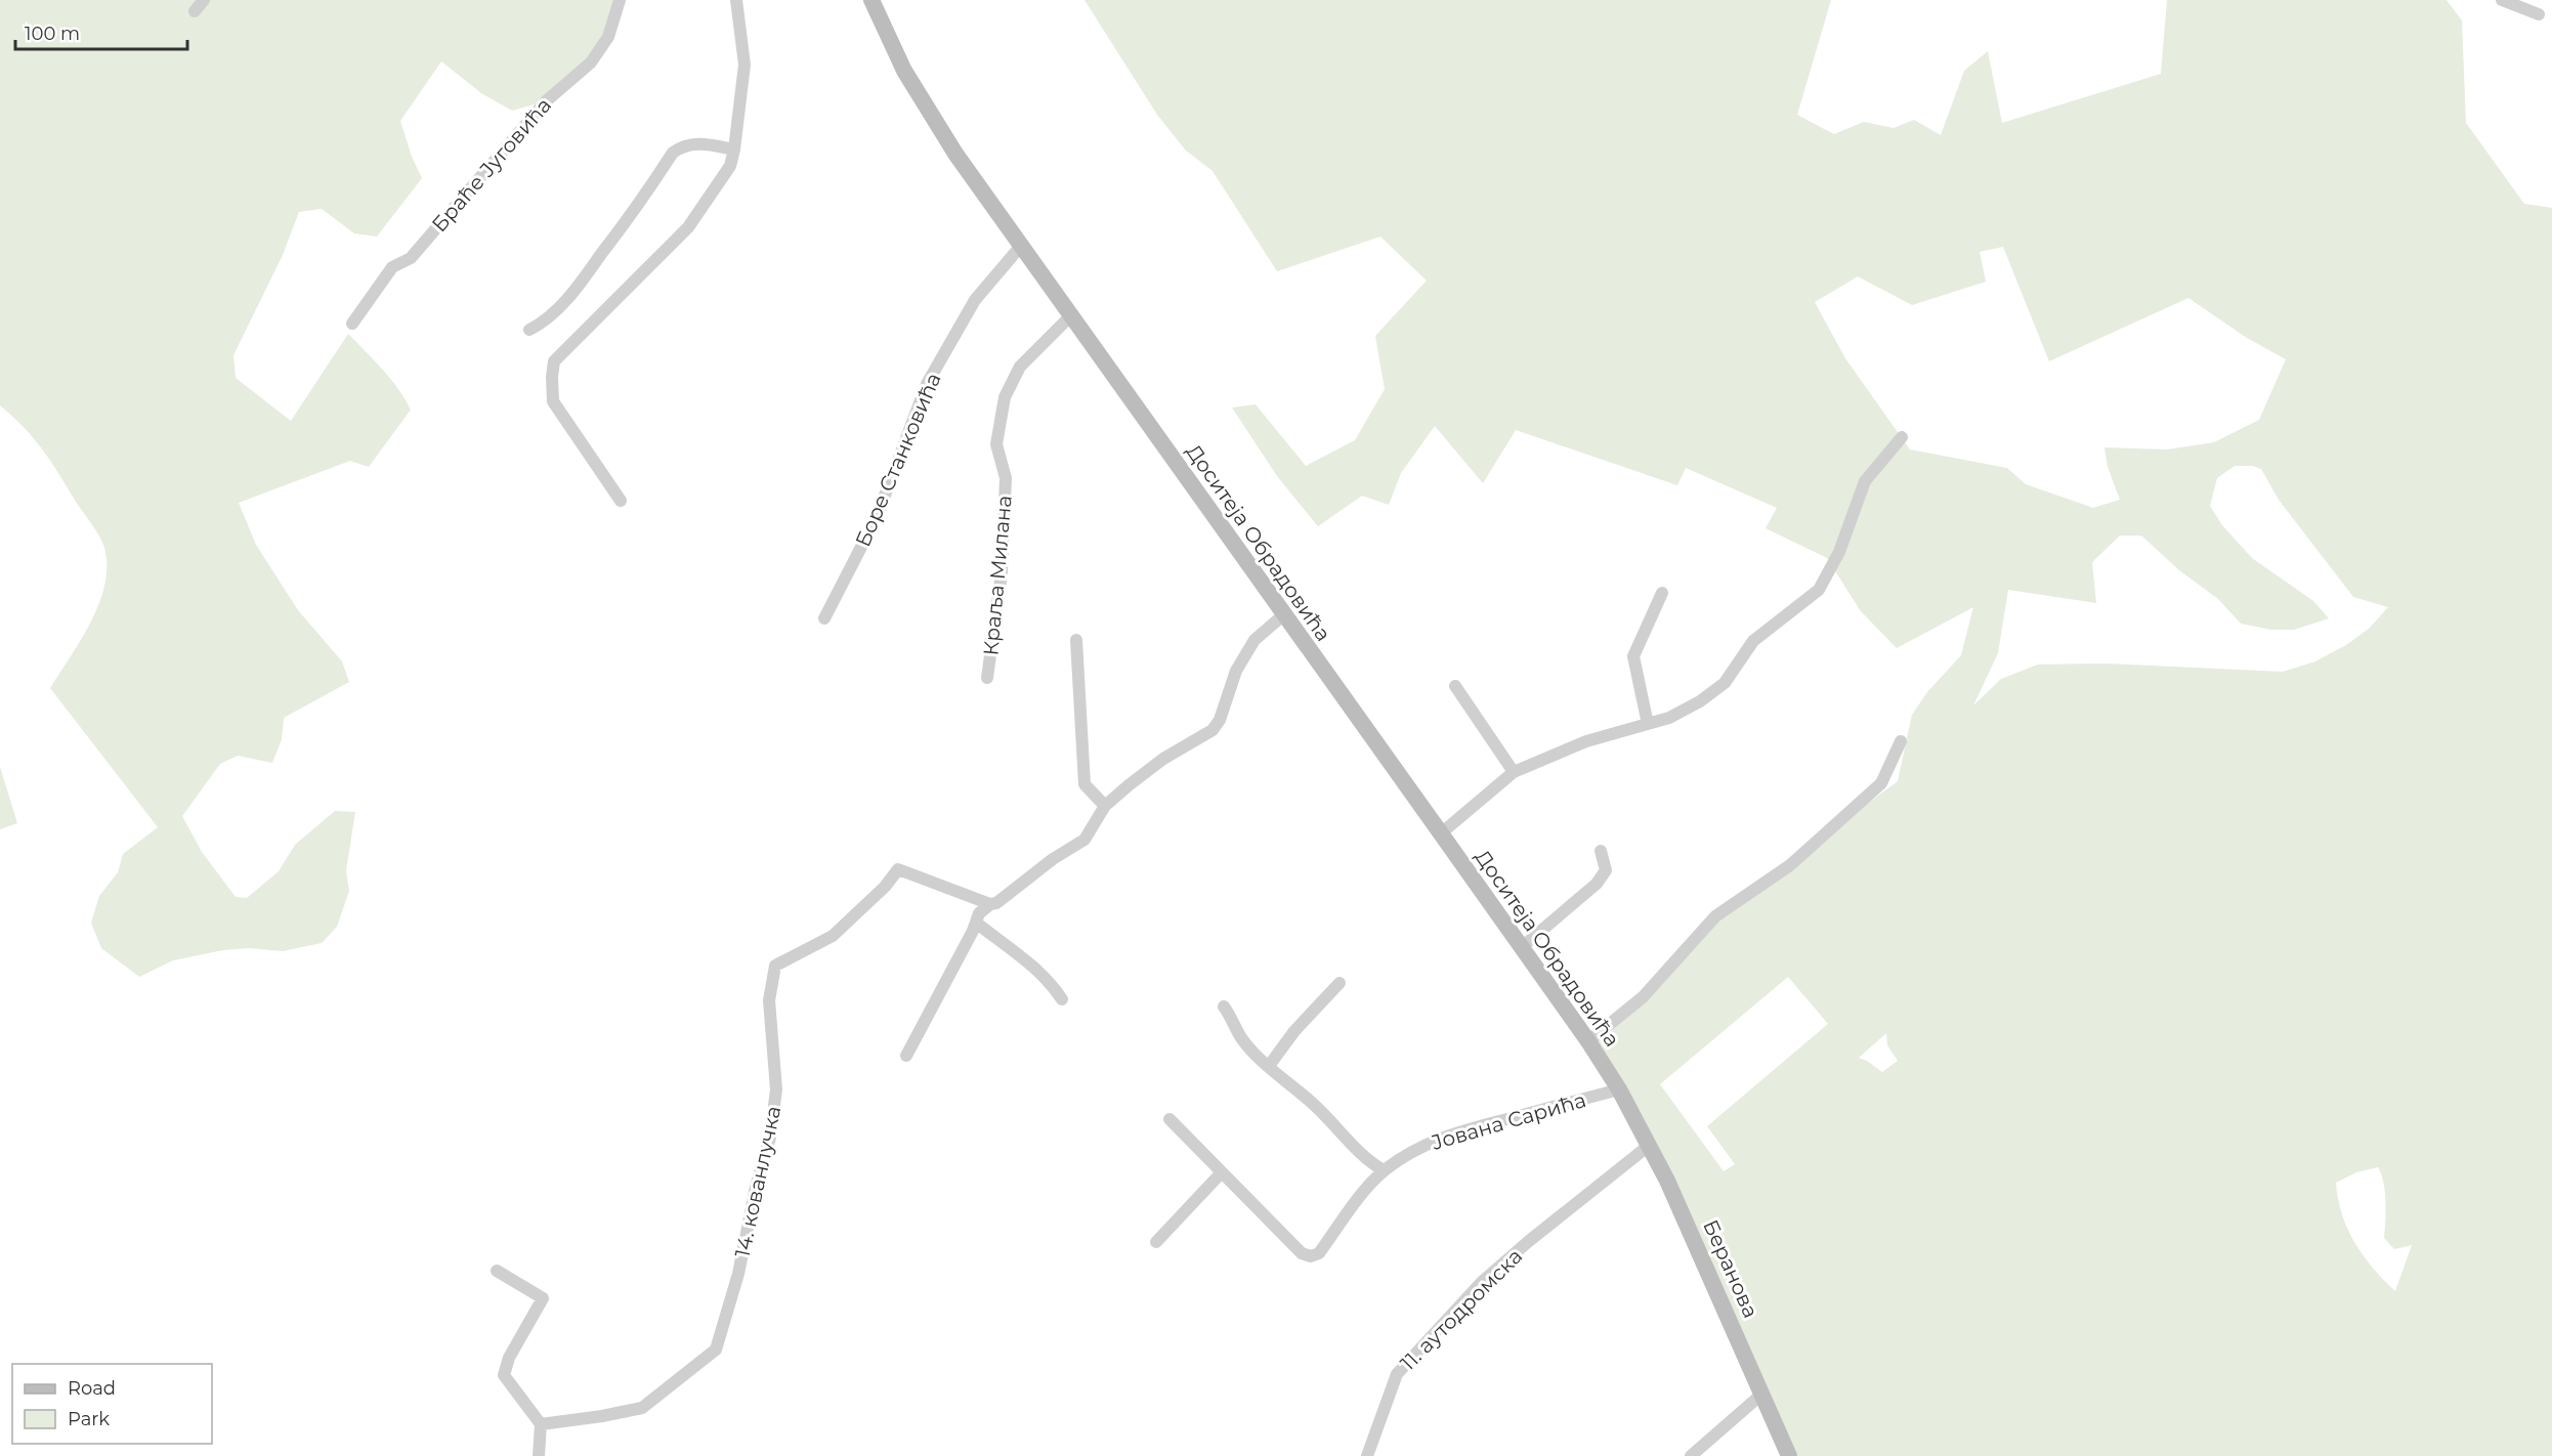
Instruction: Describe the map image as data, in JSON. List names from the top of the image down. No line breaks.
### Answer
{"streets":{"main road":["Доситеја Обрадовића","Беранова"],"street":["Браће Југовића","Боре Станковића","Краља Милана","Јована Сарића","14. кованлучка","11. аутодромска"]},"crossings":[["Боре Станковића","Доситеја Обрадовића"],["Доситеја Обрадовића","Краља Милана"],["Доситеја Обрадовића","Јована Сарића"],["Доситеја Обрадовића","Беранова"],["Јована Сарића","Беранова"],["Беранова","11. аутодромска"]],"legend":["Road","Park"],"scale_bar":"100 m"}
